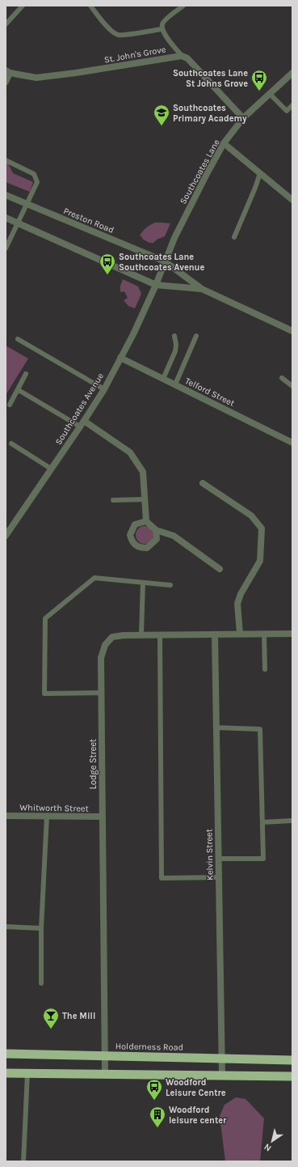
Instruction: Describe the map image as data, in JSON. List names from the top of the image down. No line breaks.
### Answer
{"streets":{"highway":["Holderness Road"],"street":["St. John's Grove","Southcoates Lane","Preston Road","Telford Street","Southcoates Avenue","Lodge Street","Whitworth Street","Kelvin Street"]},"crossings":[["Southcoates Lane","Preston Road"],["Southcoates Lane","Southcoates Avenue"],["Telford Street","Southcoates Avenue"],["Lodge Street","Whitworth Street"],["Lodge Street","Kelvin Street"],["Lodge Street","Holderness Road"],["Kelvin Street","Holderness Road"]],"places":{"bus stop":["Southcoates Lane St Johns Grove","Southcoates Lane Southcoates Avenue","Woodford Leisure Centre"],"school or university":["Southcoates Primary Academy"],"bar":["The Mill"],"building":["Woodford leisure center"]},"north":"bottom left"}
